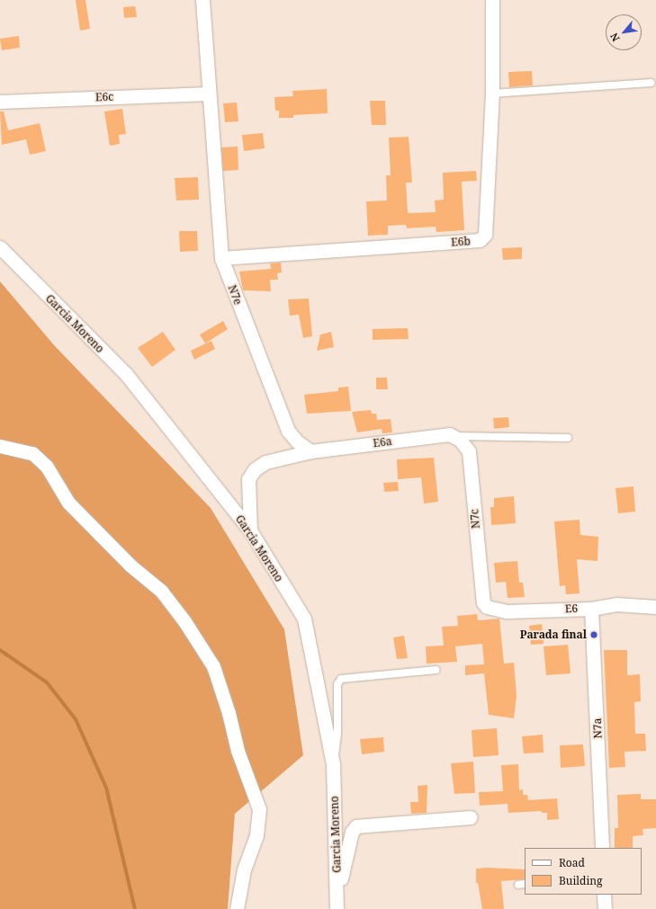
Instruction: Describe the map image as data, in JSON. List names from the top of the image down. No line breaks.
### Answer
{"streets":{"street":["E6c","E6b","N7e","Garcia Moreno","E6a","N7c","E6","N7a"]},"crossings":[["E6c","N7e"],["E6b","N7e"],["N7e","E6a"],["E6a","N7c"],["N7c","E6"],["E6","N7a"]],"places":["Parada final"],"legend":["Road","Building"],"north":"bottom left"}
